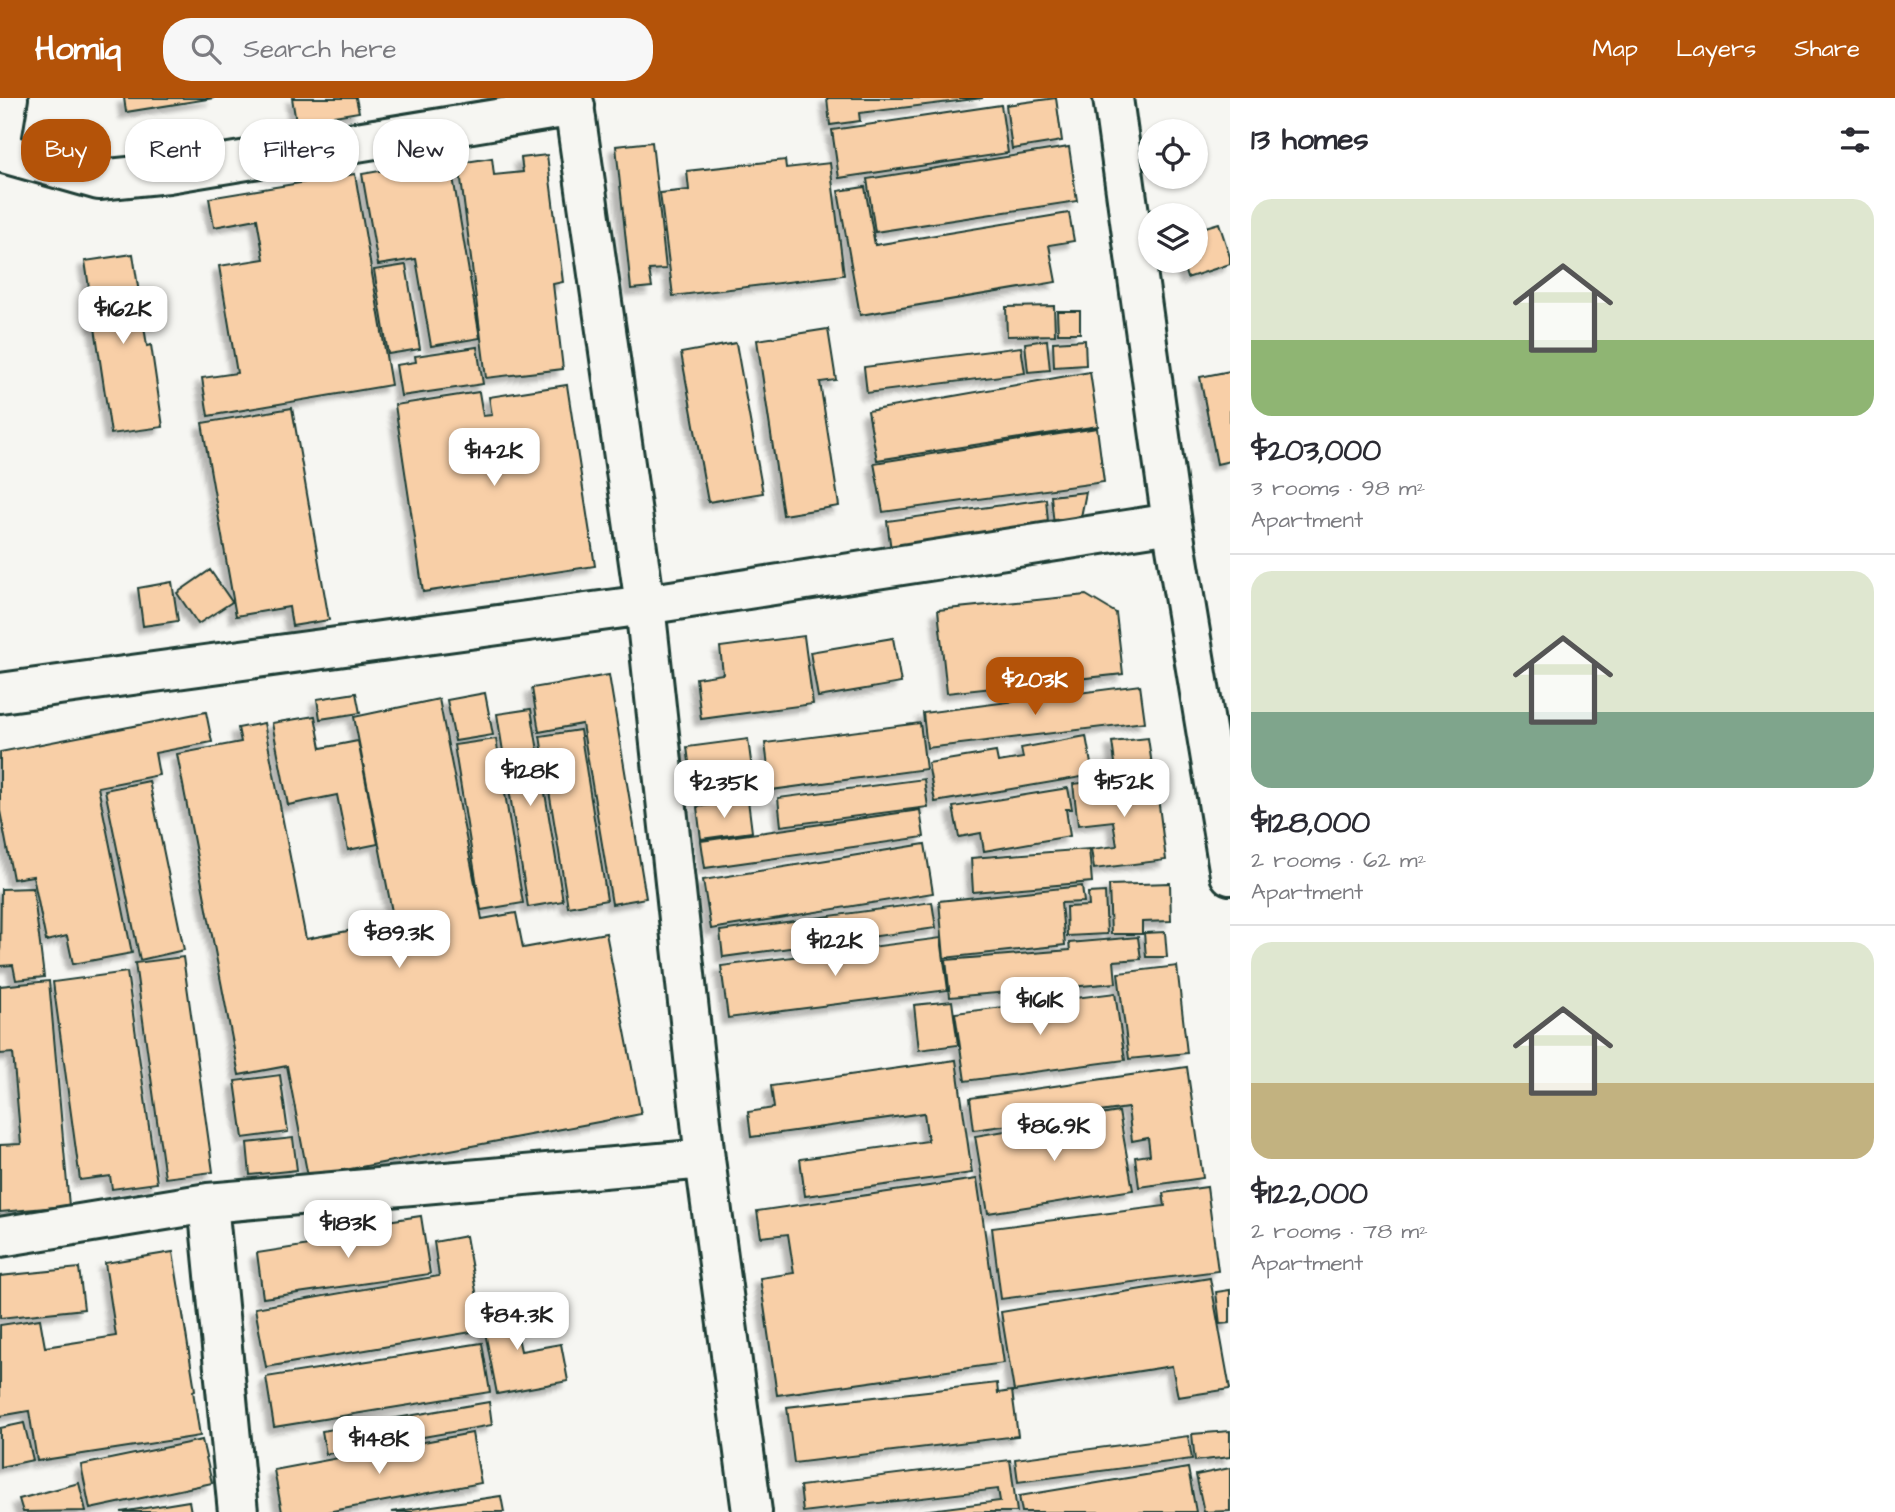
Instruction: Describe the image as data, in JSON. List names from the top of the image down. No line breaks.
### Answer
{"page":{"header":"Homiq","search":"Search here","nav":["Map","Layers","Share"],"heading":"13 homes","chip":["Buy","Rent","Filters","New"],"list":[{"name":"$203,000","note":"3 rooms · 98 m² · Apartment"},{"name":"$128,000","note":"2 rooms · 62 m² · Apartment"},{"name":"$122,000","note":"2 rooms · 78 m² · Apartment"}],"price":["$162K","$142K","$203K","$128K","$152K","$235K","$89.3K","$122K","$161K","$86.9K","$183K","$84.3K","$148K"]}}
